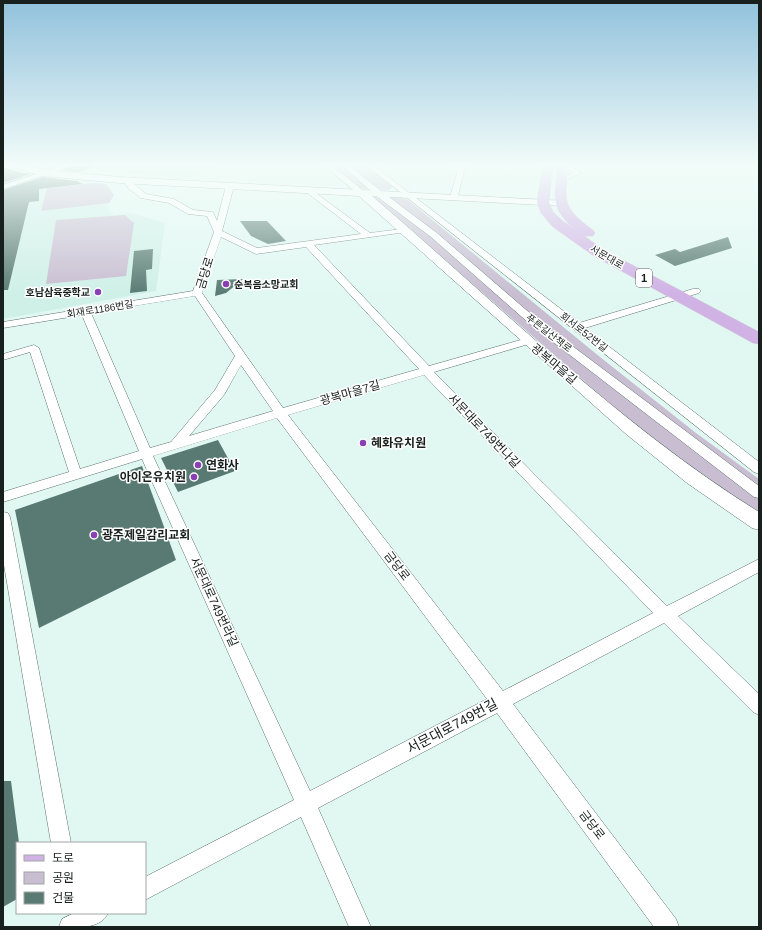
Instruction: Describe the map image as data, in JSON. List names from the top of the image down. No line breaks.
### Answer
{"streets":{"main road":["서문대로","1"],"street":["금당로","회재로1186번길","회서로52번길","푸른길산책로","광복마을길","광복마을7길","서문대로749번나길","서문대로749번라길","서문대로749번길"]},"crossings":[["금당로","회재로1186번길"],["금당로","광복마을7길"],["금당로","서문대로749번길"],["회재로1186번길","서문대로749번라길"],["광복마을길","광복마을7길"],["광복마을7길","서문대로749번나길"],["광복마을7길","서문대로749번라길"],["서문대로749번나길","서문대로749번길"],["서문대로749번라길","서문대로749번길"]],"places":["순복음소망교회","호남삼육중학교","혜화유치원","연화사","아이온유치원","광주제일감리교회"],"legend":["도로","공원","건물"]}
